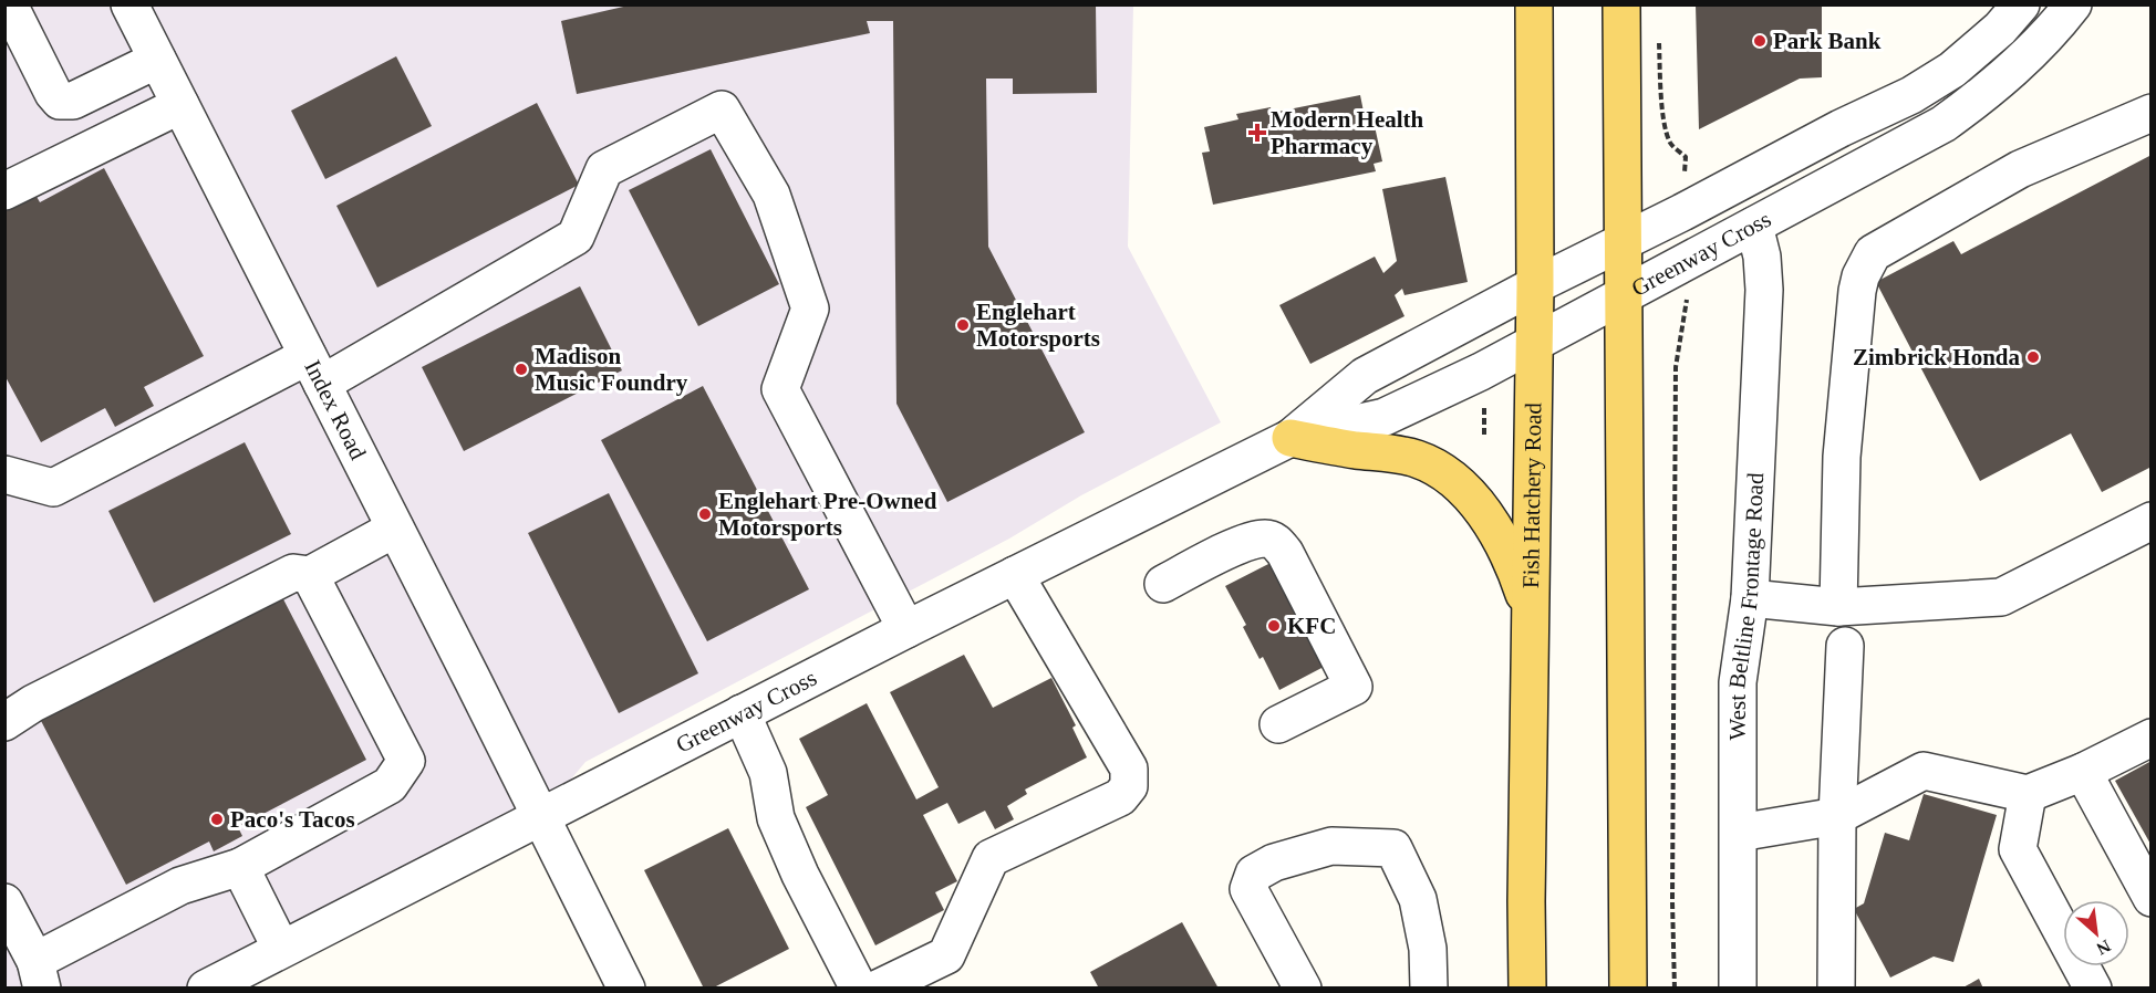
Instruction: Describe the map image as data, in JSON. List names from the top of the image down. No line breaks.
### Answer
{"streets":{"main road":["Fish Hatchery Road"],"street":["Greenway Cross","Index Road","West Beltline Frontage Road"]},"crossings":[["Greenway Cross","Index Road"],["Greenway Cross","Fish Hatchery Road"],["Greenway Cross","West Beltline Frontage Road"]],"places":{"other":["Park Bank","Englehart Motorsports","Zimbrick Honda","Madison Music Foundry","Englehart Pre-Owned Motorsports","KFC","Paco's Tacos"],"health":["Modern Health Pharmacy"]},"north":"bottom right"}
